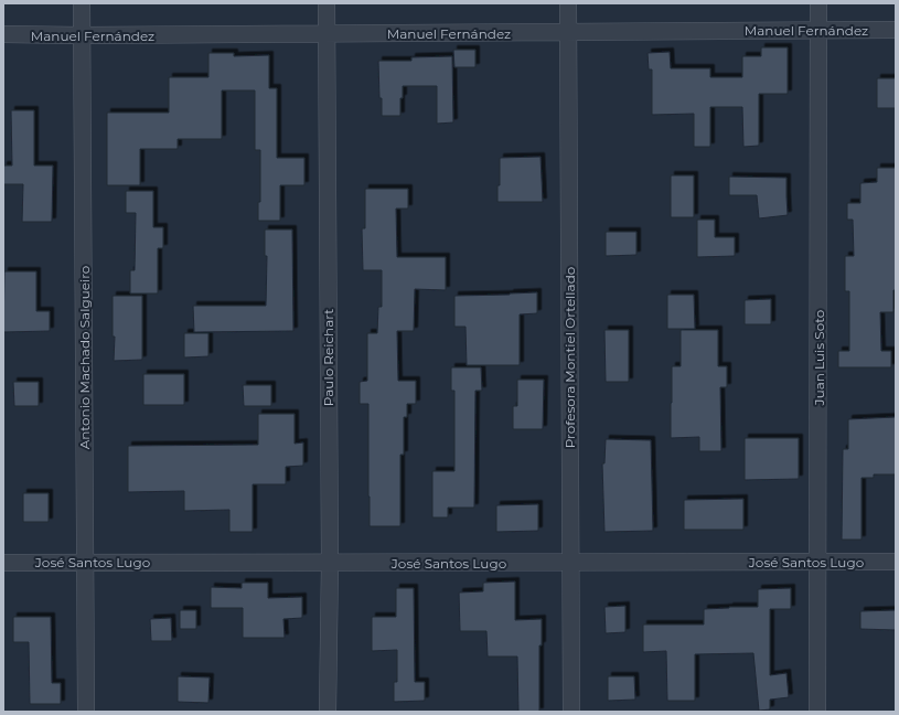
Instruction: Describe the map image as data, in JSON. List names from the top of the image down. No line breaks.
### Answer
{"streets":{"street":["Manuel Fernández","Antonio Machado Salgueiro","Paulo Reichart","Profesora Montiel Ortellado","Juan Luis Soto","José Santos Lugo"]},"crossings":[["Manuel Fernández","Antonio Machado Salgueiro"],["Manuel Fernández","Paulo Reichart"],["Manuel Fernández","Profesora Montiel Ortellado"],["Manuel Fernández","Juan Luis Soto"],["Antonio Machado Salgueiro","José Santos Lugo"],["Paulo Reichart","José Santos Lugo"],["Profesora Montiel Ortellado","José Santos Lugo"],["Juan Luis Soto","José Santos Lugo"]]}
